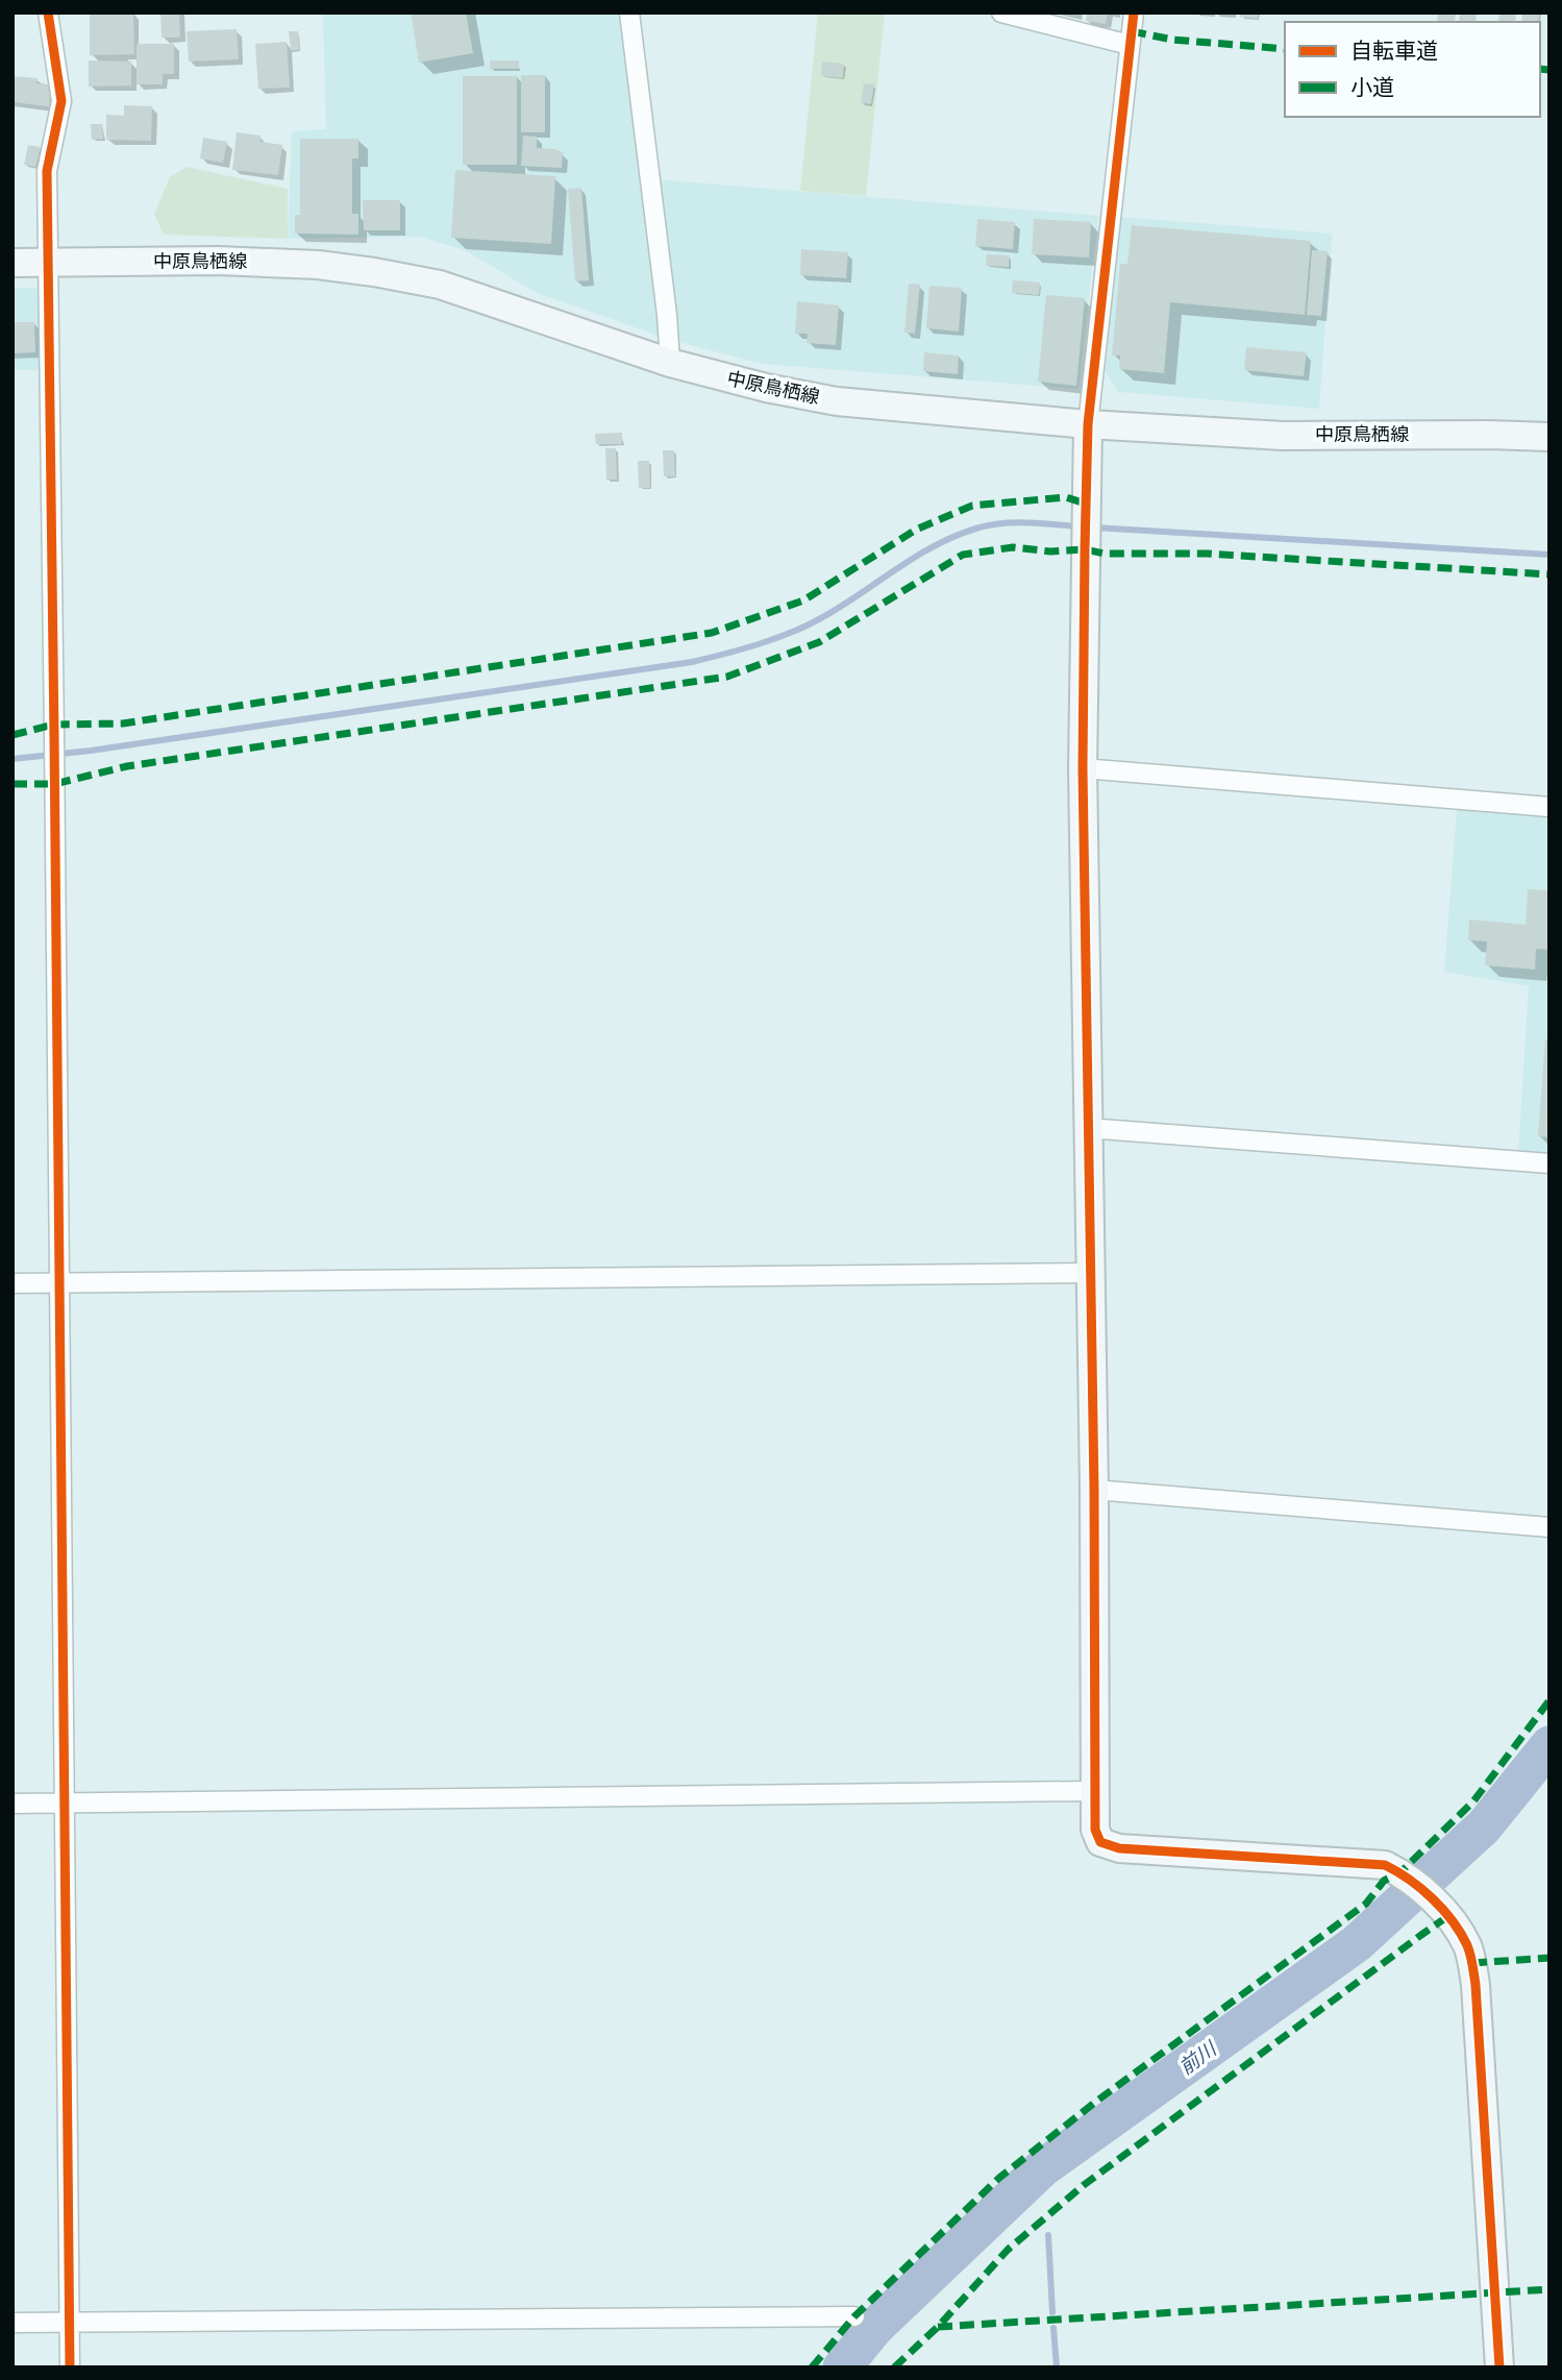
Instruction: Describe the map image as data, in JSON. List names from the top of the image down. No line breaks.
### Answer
{"streets":{"street":["中原鳥栖線"]},"water":["前川"],"legend":["自転車道","小道"]}
